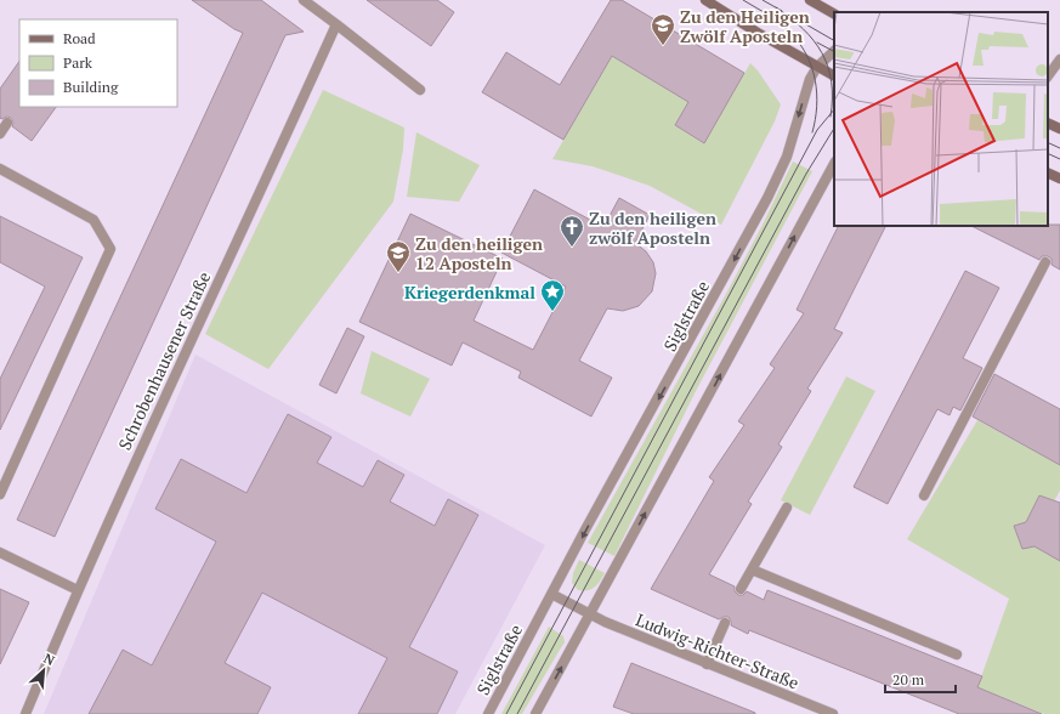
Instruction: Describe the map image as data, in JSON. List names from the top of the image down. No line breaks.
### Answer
{"streets":{"street":["Siglstraße","Schrobenhausener Straße","Ludwig-Richter-Straße"]},"places":{"school or university":["Zu den Heiligen Zwölf Aposteln","Zu den heiligen 12 Aposteln"],"church":["Zu den heiligen zwölf Aposteln"],"place":["Kriegerdenkmal"]},"legend":["Road","Park","Building"],"scale_bar":"20 m","north":"top right"}
